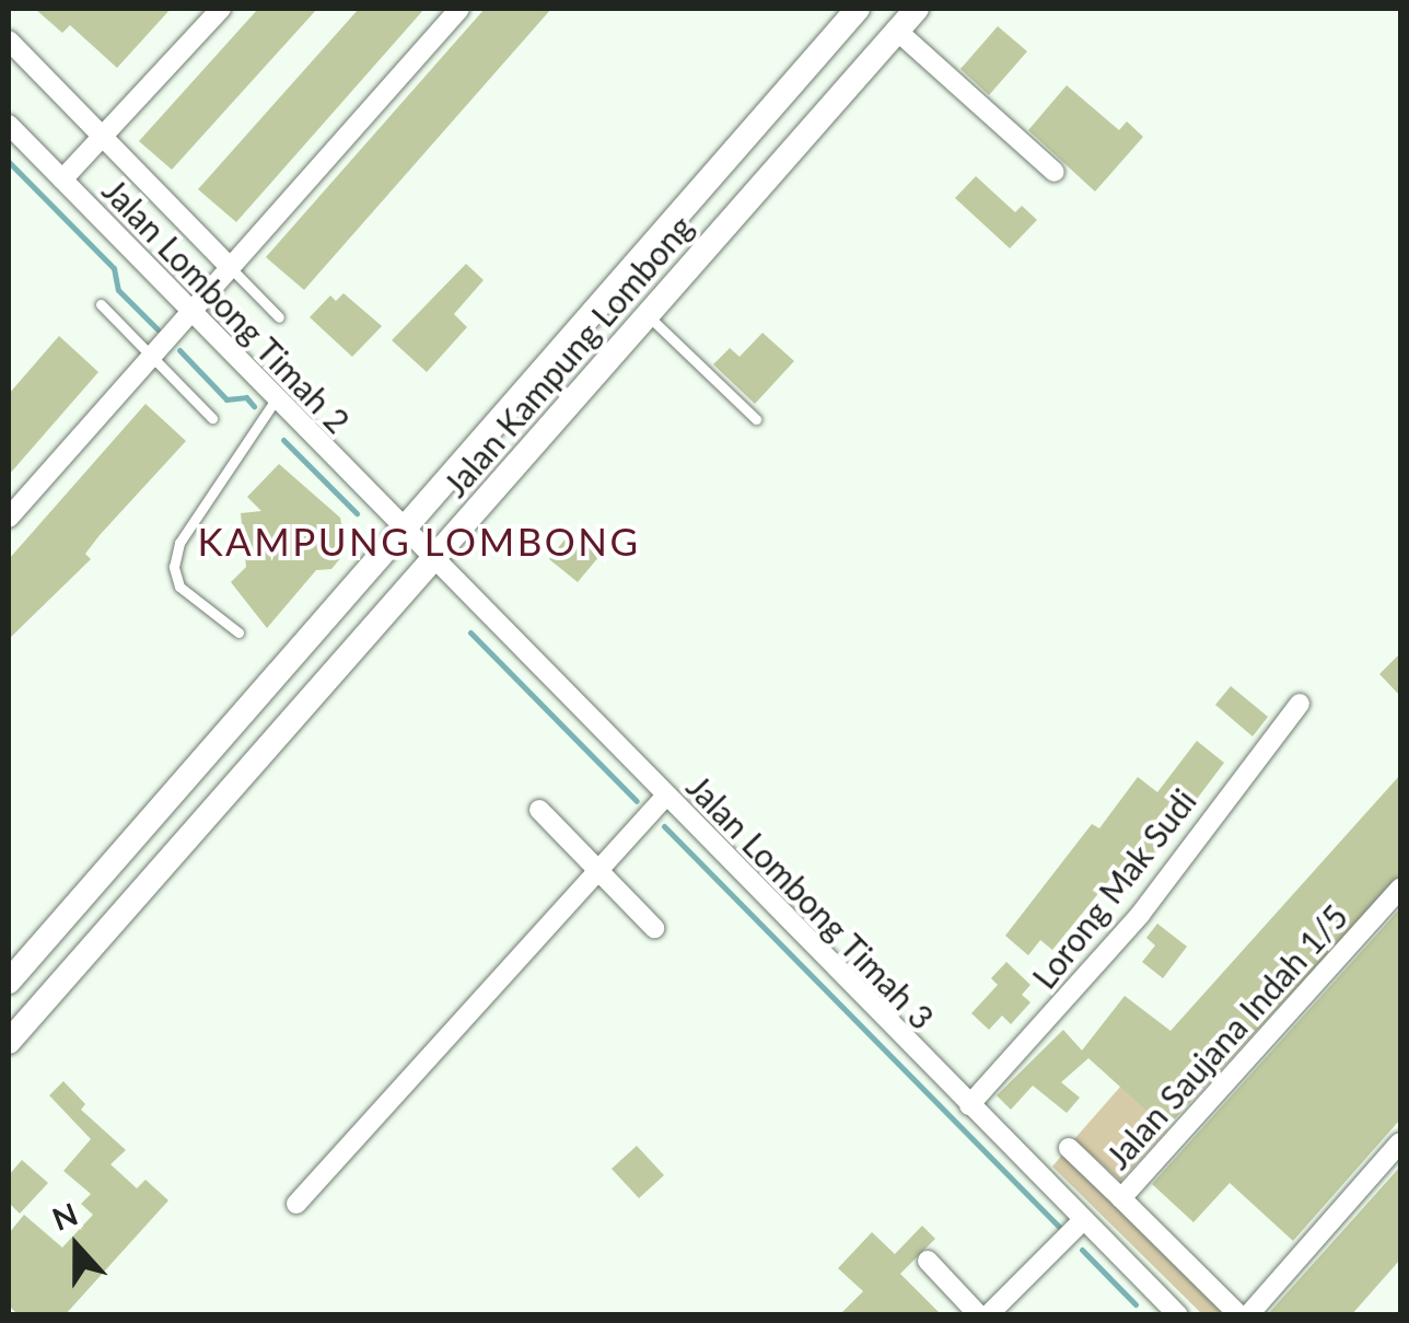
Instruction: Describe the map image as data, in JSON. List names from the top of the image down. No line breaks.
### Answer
{"streets":{"street":["Jalan Lombong Timah 2","Jalan Kampung Lombong","Lorong Mak Sudi","Jalan Lombong Timah 3","Jalan Saujana Indah 1/5"]},"crossings":[["Jalan Lombong Timah 2","Jalan Kampung Lombong"],["Jalan Lombong Timah 2","Jalan Lombong Timah 3"],["Jalan Kampung Lombong","Jalan Lombong Timah 3"],["Lorong Mak Sudi","Jalan Lombong Timah 3"]],"districts":["KAMPUNG LOMBONG"],"north":"top"}
